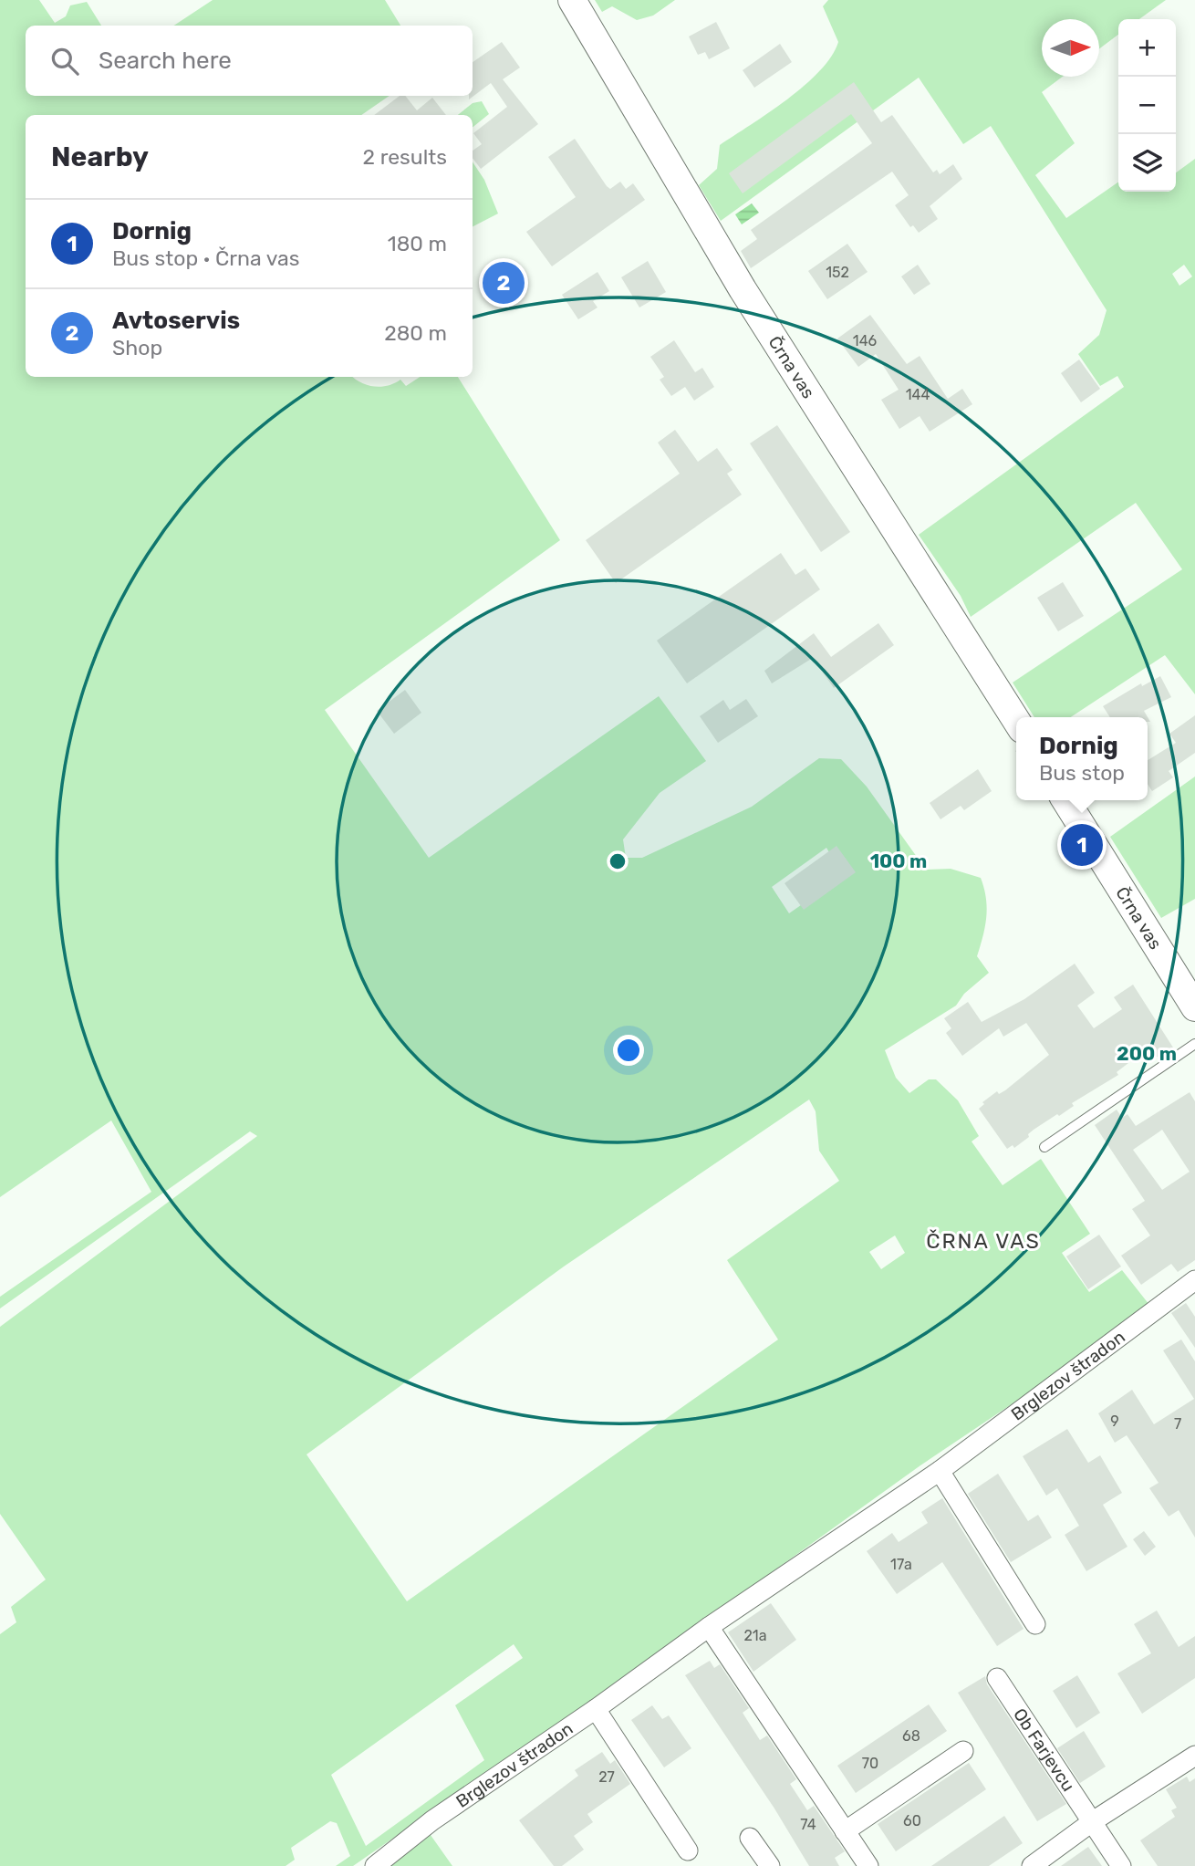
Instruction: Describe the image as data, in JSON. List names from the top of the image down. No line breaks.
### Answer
{"streets":{"street":["Črna vas","Brglezov štradon","Ob Farjevcu"]},"districts":["ČRNA VAS"],"house_numbers":["152","146","144","9","7","17a","21a","68","70","27","60","74"],"north":"right","page":{"map_buttons":["+","−"],"search":"Search here","heading":["Nearby","2 results"],"list":[{"mark":"1","name":"Dornig","note":"Bus stop · Črna vas","value":"180 m"},{"mark":"2","name":"Avtoservis","note":"Shop","value":"280 m"}],"pins":["2","1"],"popup":["Dornig","Bus stop"]},"rings":["100 m","200 m"]}
